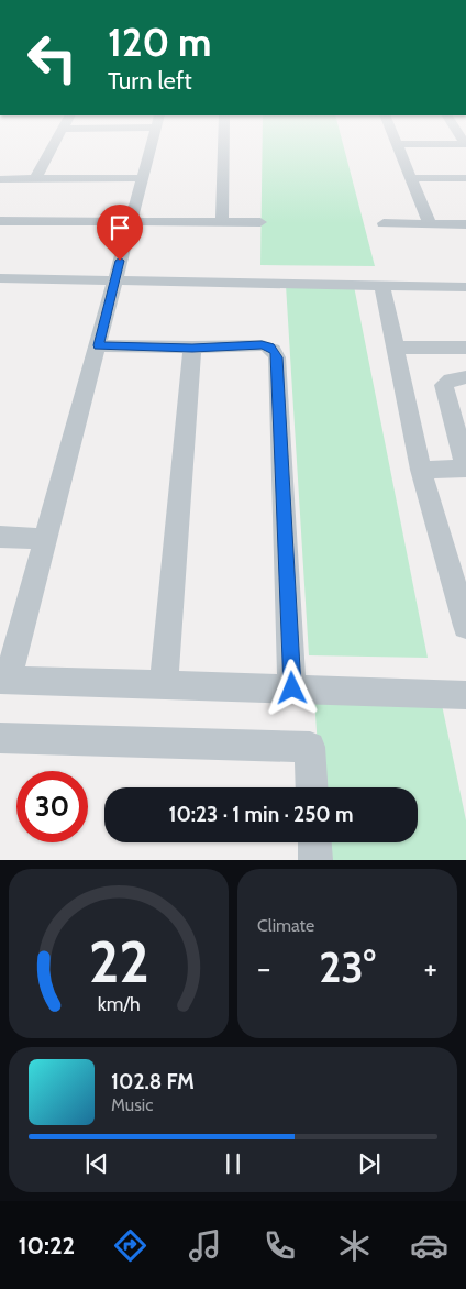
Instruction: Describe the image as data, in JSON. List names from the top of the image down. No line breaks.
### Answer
{"page":{"turn":["120 m","Turn left"],"limit":"30","trip":"10:23 · 1 min · 250 m","tile":"Climate","heat":["−","23°","+"],"song":["102.8 FM","Music"],"tabs":"10:22","gauge":["22","km/h"]}}
